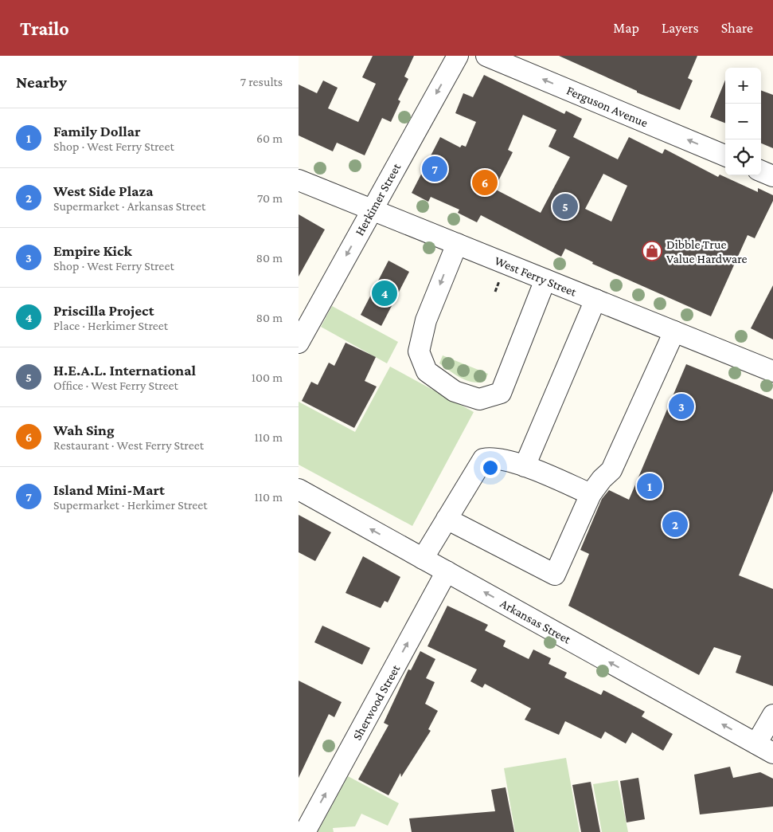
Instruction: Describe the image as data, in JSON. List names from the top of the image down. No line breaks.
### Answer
{"streets":{"street":["Ferguson Avenue","Herkimer Street","West Ferry Street","Arkansas Street","Sherwood Street"]},"crossings":[["Herkimer Street","West Ferry Street"],["Arkansas Street","Sherwood Street"]],"one_way":["Ferguson Avenue","Herkimer Street","Arkansas Street","Sherwood Street"],"places":{"shop":["Dibble True Value Hardware"]},"page":{"header":"Trailo","nav":["Map","Layers","Share"],"heading":["Nearby","7 results"],"map_buttons":["+","−"],"list":[{"mark":"1","name":"Family Dollar","note":"Shop · West Ferry Street","value":"60 m"},{"mark":"2","name":"West Side Plaza","note":"Supermarket · Arkansas Street","value":"70 m"},{"mark":"3","name":"Empire Kick","note":"Shop · West Ferry Street","value":"80 m"},{"mark":"4","name":"Priscilla Project","note":"Place · Herkimer Street","value":"80 m"},{"mark":"5","name":"H.E.A.L. International","note":"Office · West Ferry Street","value":"100 m"},{"mark":"6","name":"Wah Sing","note":"Restaurant · West Ferry Street","value":"110 m"},{"mark":"7","name":"Island Mini-Mart","note":"Supermarket · Herkimer Street","value":"110 m"}],"pins":["7","6","5","4","3","1","2"]}}
